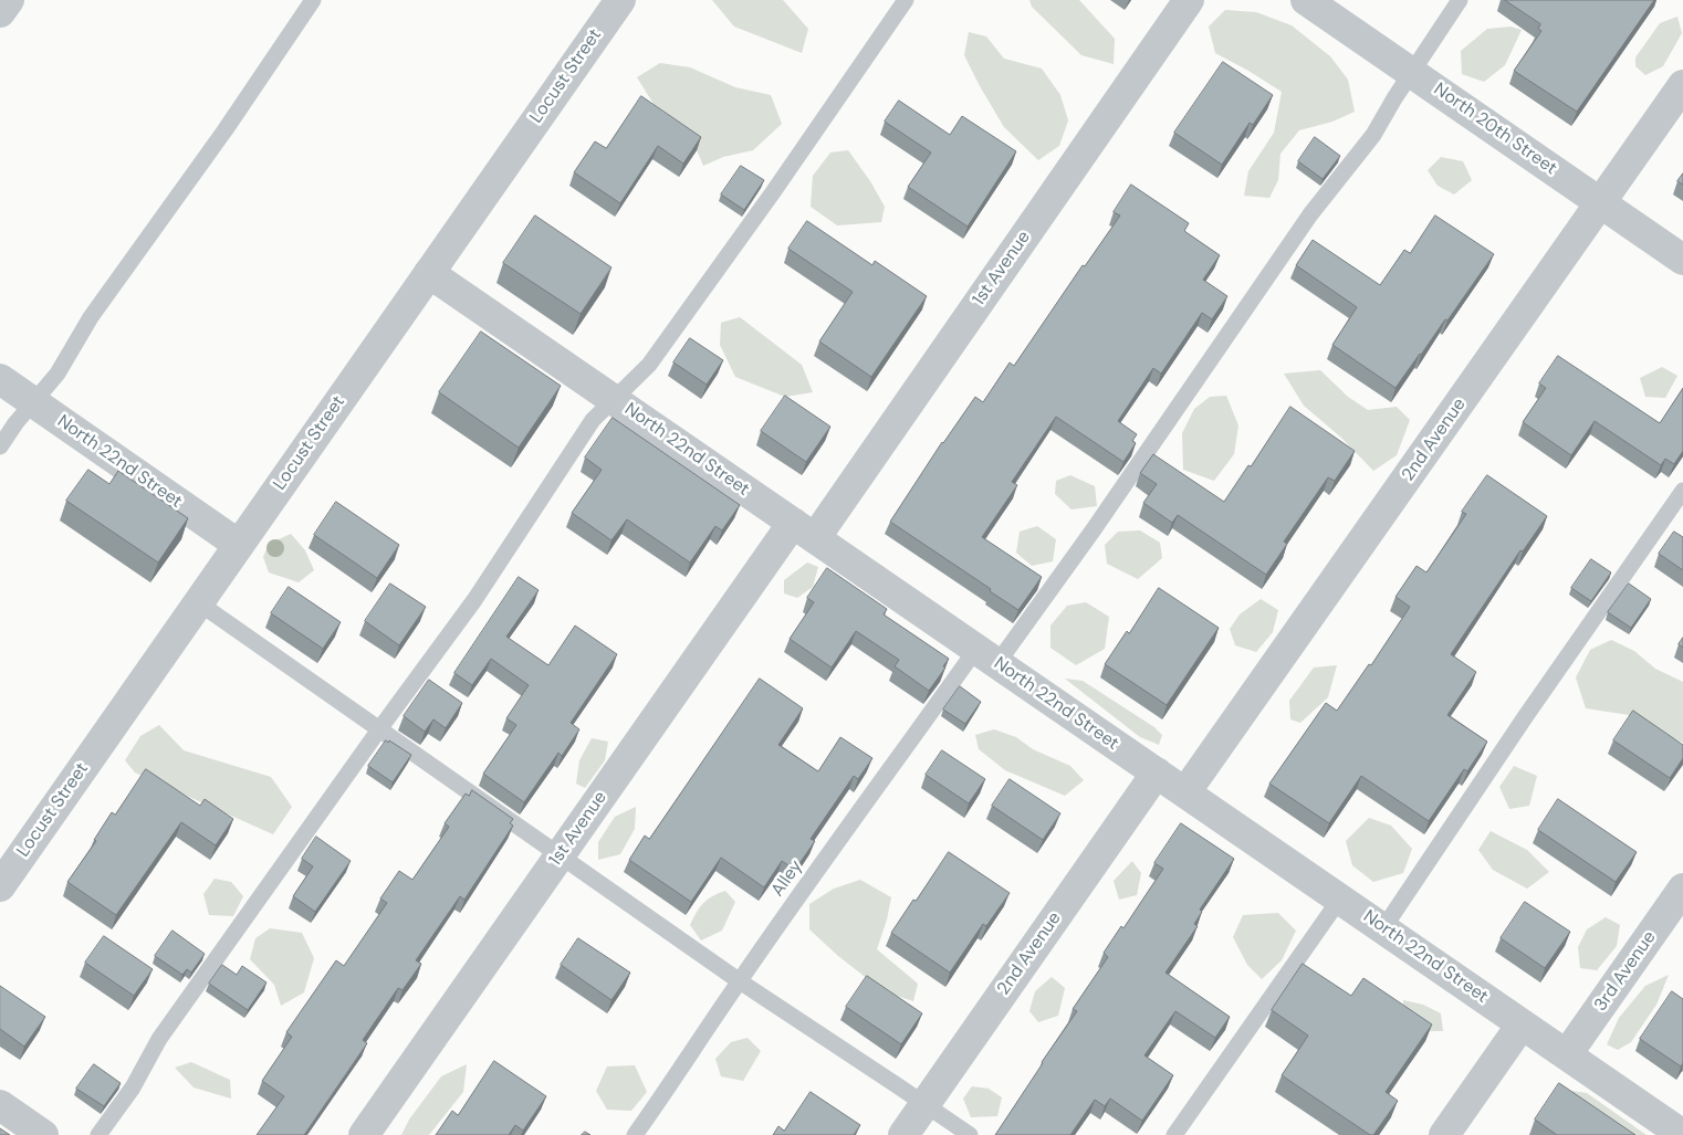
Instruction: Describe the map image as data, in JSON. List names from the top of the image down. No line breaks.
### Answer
{"streets":{"street":["Locust Street","North 20th Street","1st Avenue","2nd Avenue","North 22nd Street","3rd Avenue"],"lane":["Alley"]},"crossings":[["Locust Street","North 22nd Street"],["North 20th Street","2nd Avenue"],["North 20th Street","Alley"],["1st Avenue","North 22nd Street"],["2nd Avenue","North 22nd Street"],["North 22nd Street","Alley"],["North 22nd Street","3rd Avenue"]]}
